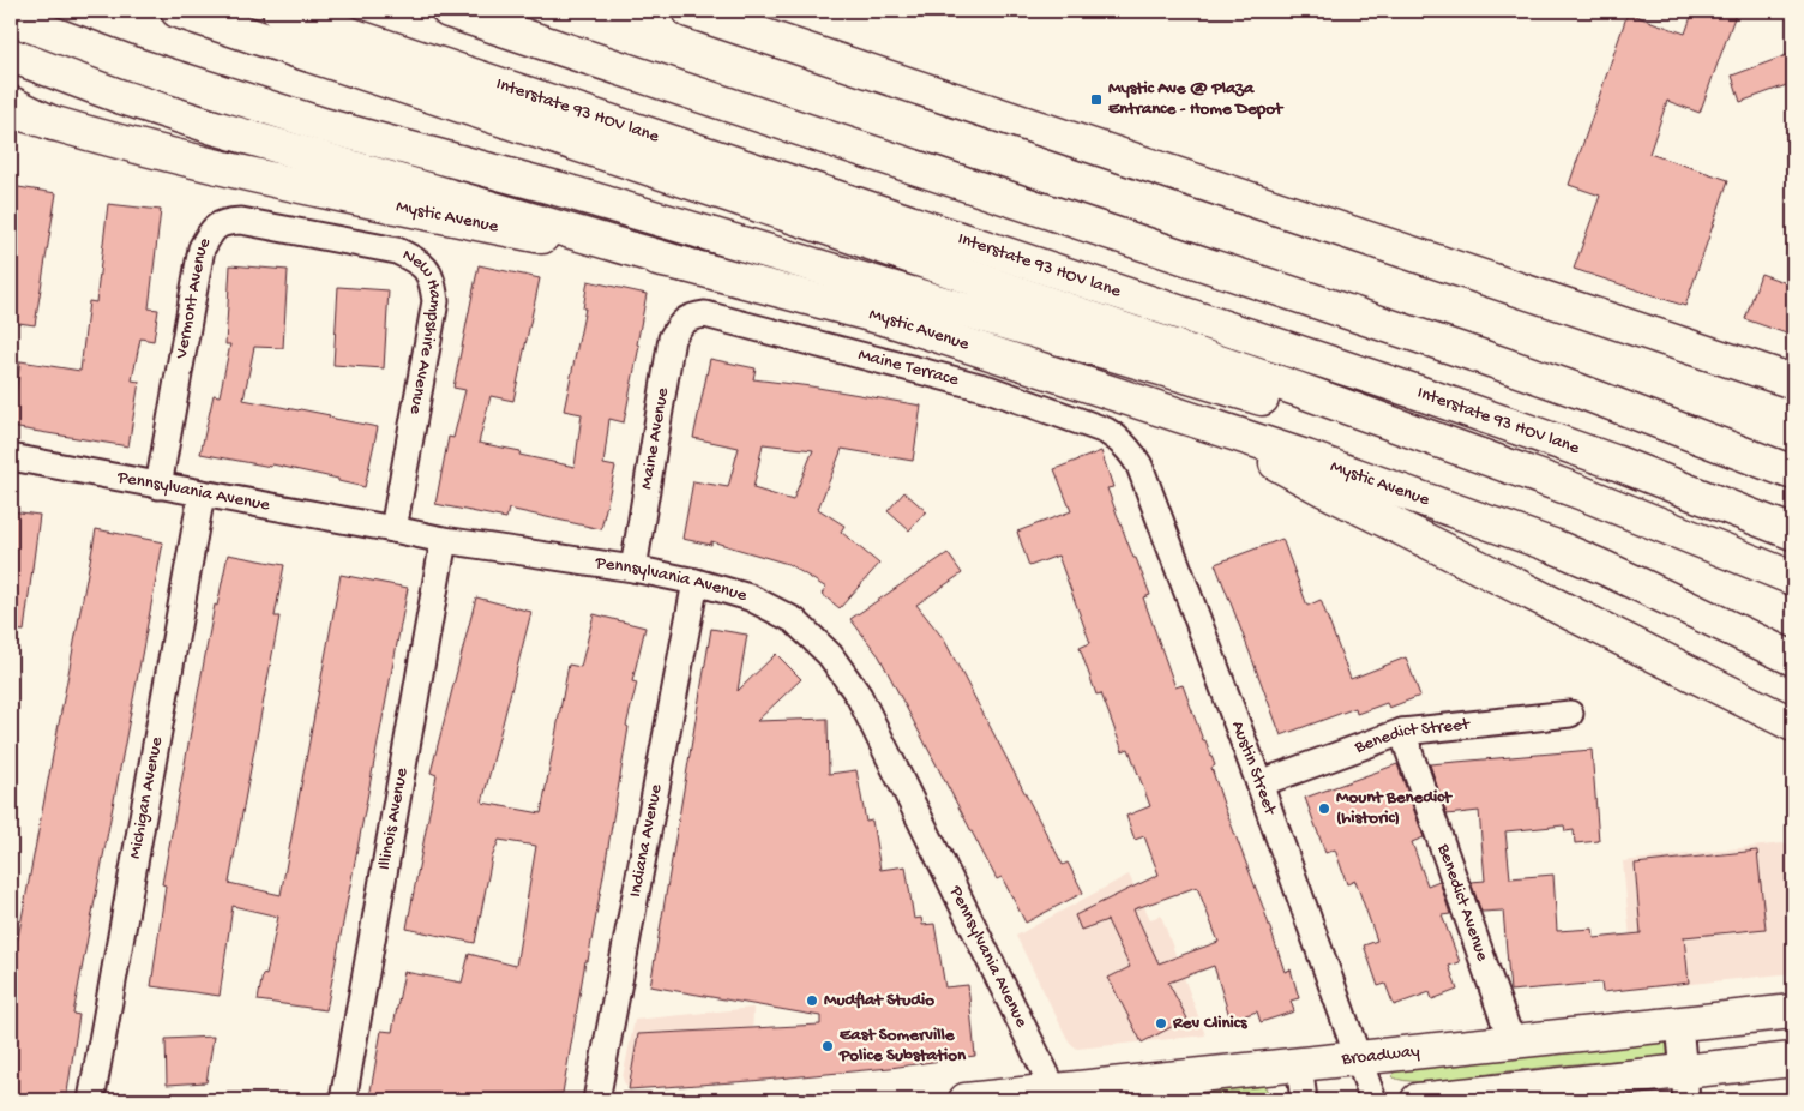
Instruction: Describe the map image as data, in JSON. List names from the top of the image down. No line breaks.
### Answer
{"streets":{"main road":["Interstate 93 HOV lane","Mystic Avenue","Broadway"],"street":["Vermont Avenue","New Hampshire Avenue","Maine Terrace","Maine Avenue","Pennsylvania Avenue","Benedict Street","Austin Street","Michigan Avenue","Illinois Avenue","Indiana Avenue","Benedict Avenue"]},"crossings":[["Vermont Avenue","New Hampshire Avenue"],["Vermont Avenue","Pennsylvania Avenue"],["New Hampshire Avenue","Pennsylvania Avenue"],["Maine Terrace","Maine Avenue"],["Maine Terrace","Austin Street"],["Maine Avenue","Pennsylvania Avenue"],["Pennsylvania Avenue","Michigan Avenue"],["Pennsylvania Avenue","Illinois Avenue"],["Pennsylvania Avenue","Indiana Avenue"],["Pennsylvania Avenue","Broadway"],["Benedict Street","Austin Street"],["Benedict Street","Benedict Avenue"],["Austin Street","Broadway"],["Benedict Avenue","Broadway"]],"places":{"transit":["Mystic Ave @ Plaza Entrance - Home Depot"],"other":["Mount Benedict (historic)","Mudflat Studio","Rev Clinics","East Somerville Police Substation"]}}
